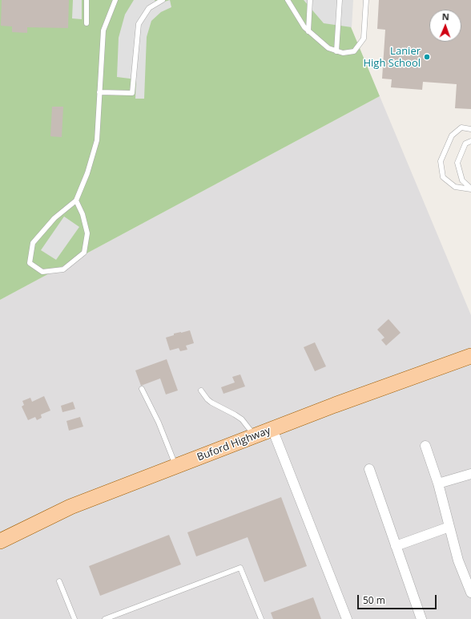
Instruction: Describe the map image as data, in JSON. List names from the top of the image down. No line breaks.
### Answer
{"streets":{"main road":["Buford Highway"]},"places":["Lanier High School"],"scale_bar":"50 m","north":"top"}
